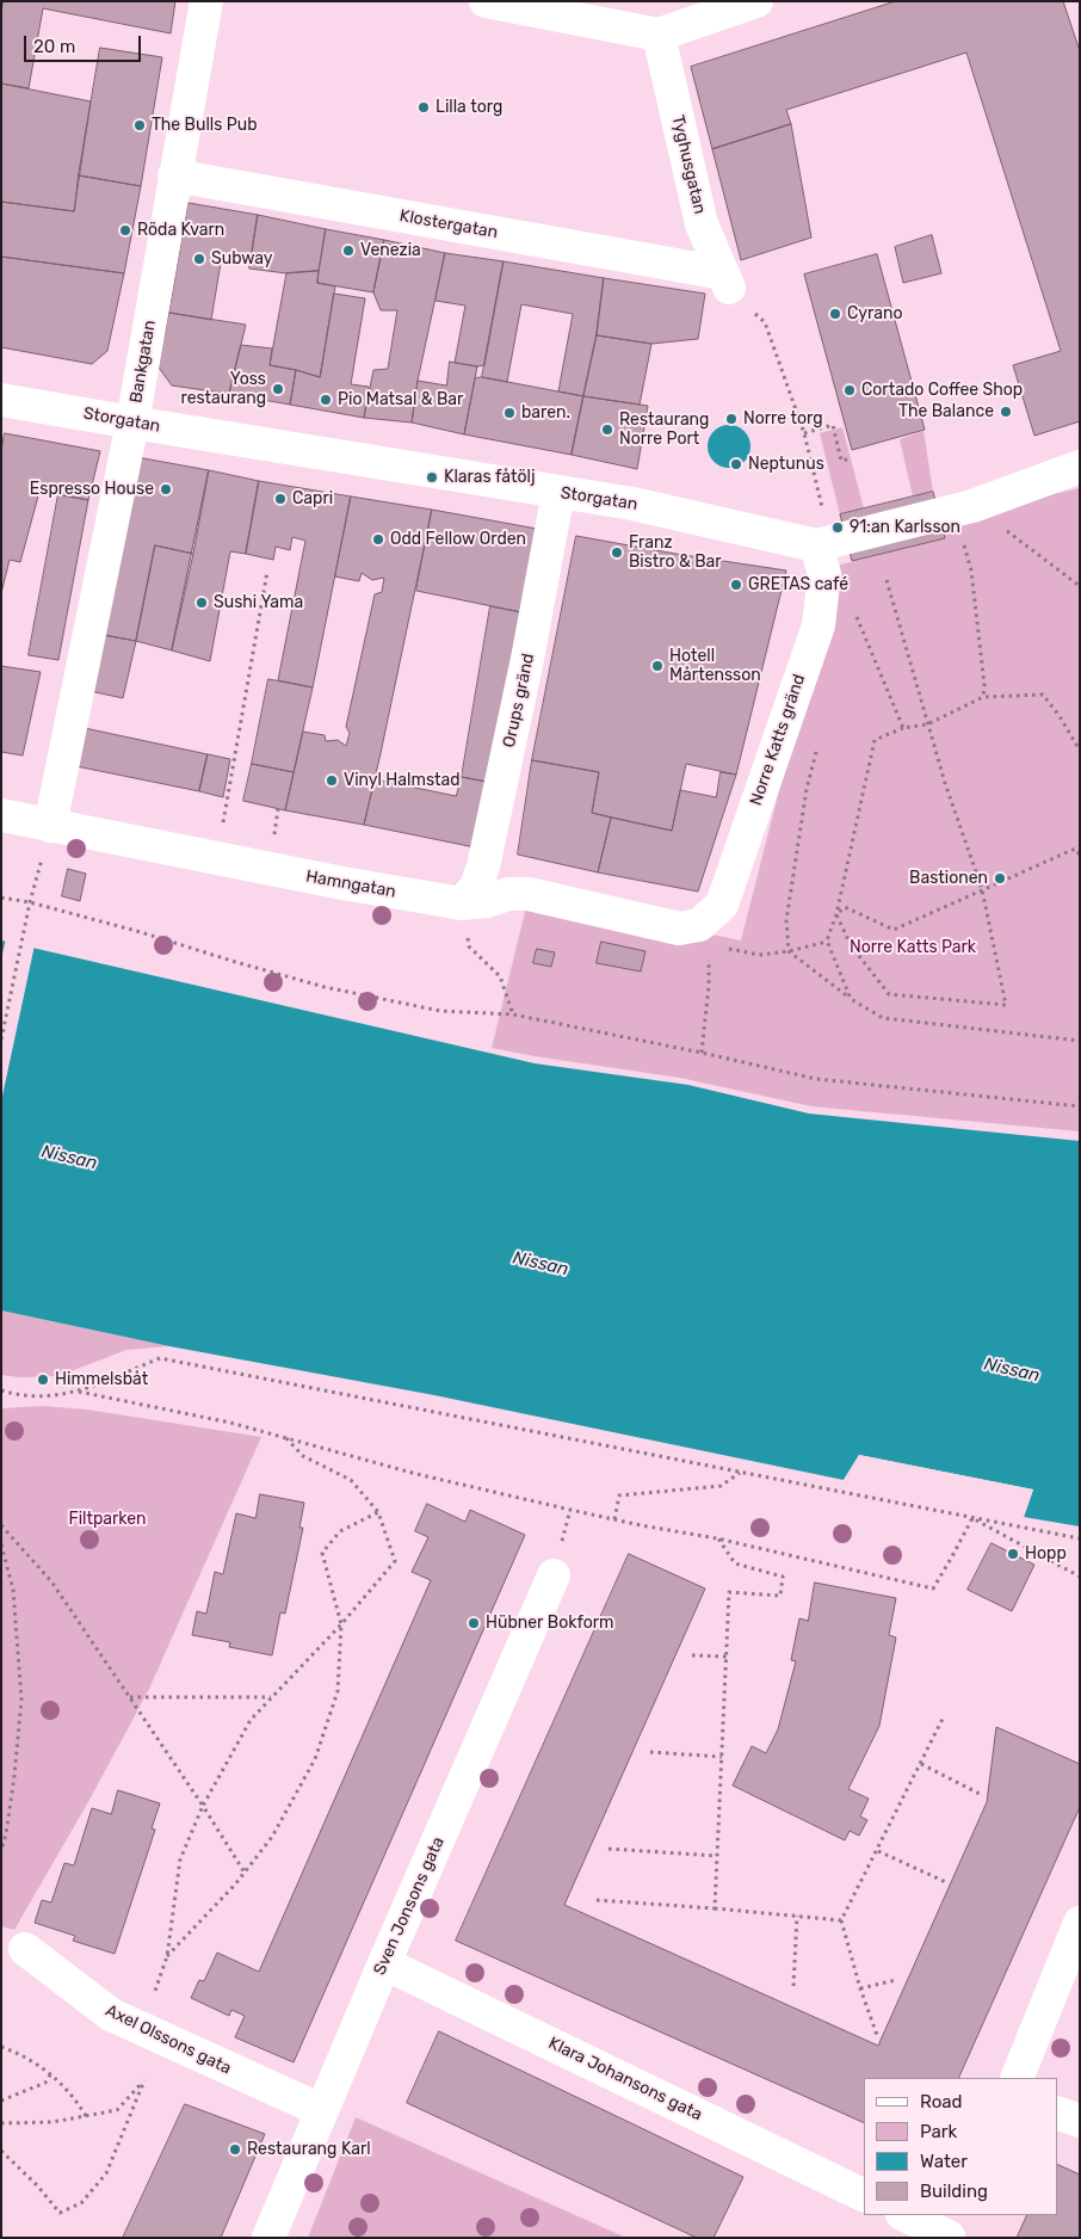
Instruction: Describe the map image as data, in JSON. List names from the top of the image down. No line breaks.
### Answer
{"streets":{"street":["Tyghusgatan","Klostergatan","Bankgatan","Storgatan","Orups gränd","Norre Katts gränd","Hamngatan","Sven Jonsons gata","Axel Olssons gata","Klara Johansons gata"]},"crossings":[["Tyghusgatan","Klostergatan"],["Klostergatan","Bankgatan"],["Bankgatan","Storgatan"],["Bankgatan","Hamngatan"],["Storgatan","Orups gränd"],["Storgatan","Norre Katts gränd"],["Orups gränd","Hamngatan"],["Norre Katts gränd","Hamngatan"],["Sven Jonsons gata","Axel Olssons gata"],["Sven Jonsons gata","Klara Johansons gata"]],"water":["Nissan"],"parks":["Norre Katts Park","Filtparken"],"places":["Lilla torg","The Bulls Pub","Röda Kvarn","Venezia","Subway","Cyrano","Yoss restaurang","Cortado Coffee Shop","Pio Matsal & Bar","The Balance","baren.","Norre torg","Restaurang Norre Port","Neptunus","Klaras fåtölj","Espresso House","Capri","91:an Karlsson","Odd Fellow Orden","Franz Bistro & Bar","GRETAS café","Sushi Yama","Hotell Mårtensson","Vinyl Halmstad","Bastionen","Himmelsbåt","Hopp","Hübner Bokform","Restaurang Karl"],"legend":["Road","Park","Water","Building"],"scale_bar":"20 m"}
